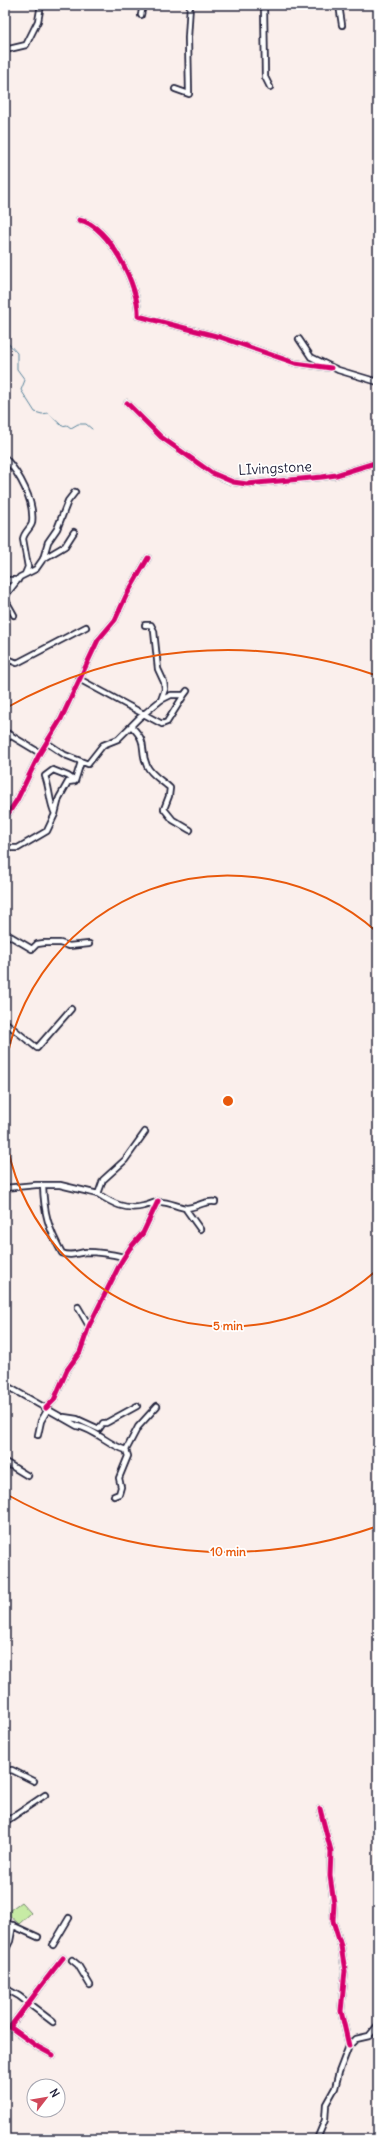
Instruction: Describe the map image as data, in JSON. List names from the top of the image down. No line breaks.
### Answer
{"streets":{"street":["LIvingstone"]},"north":"top right","rings":["5 min","10 min"]}
